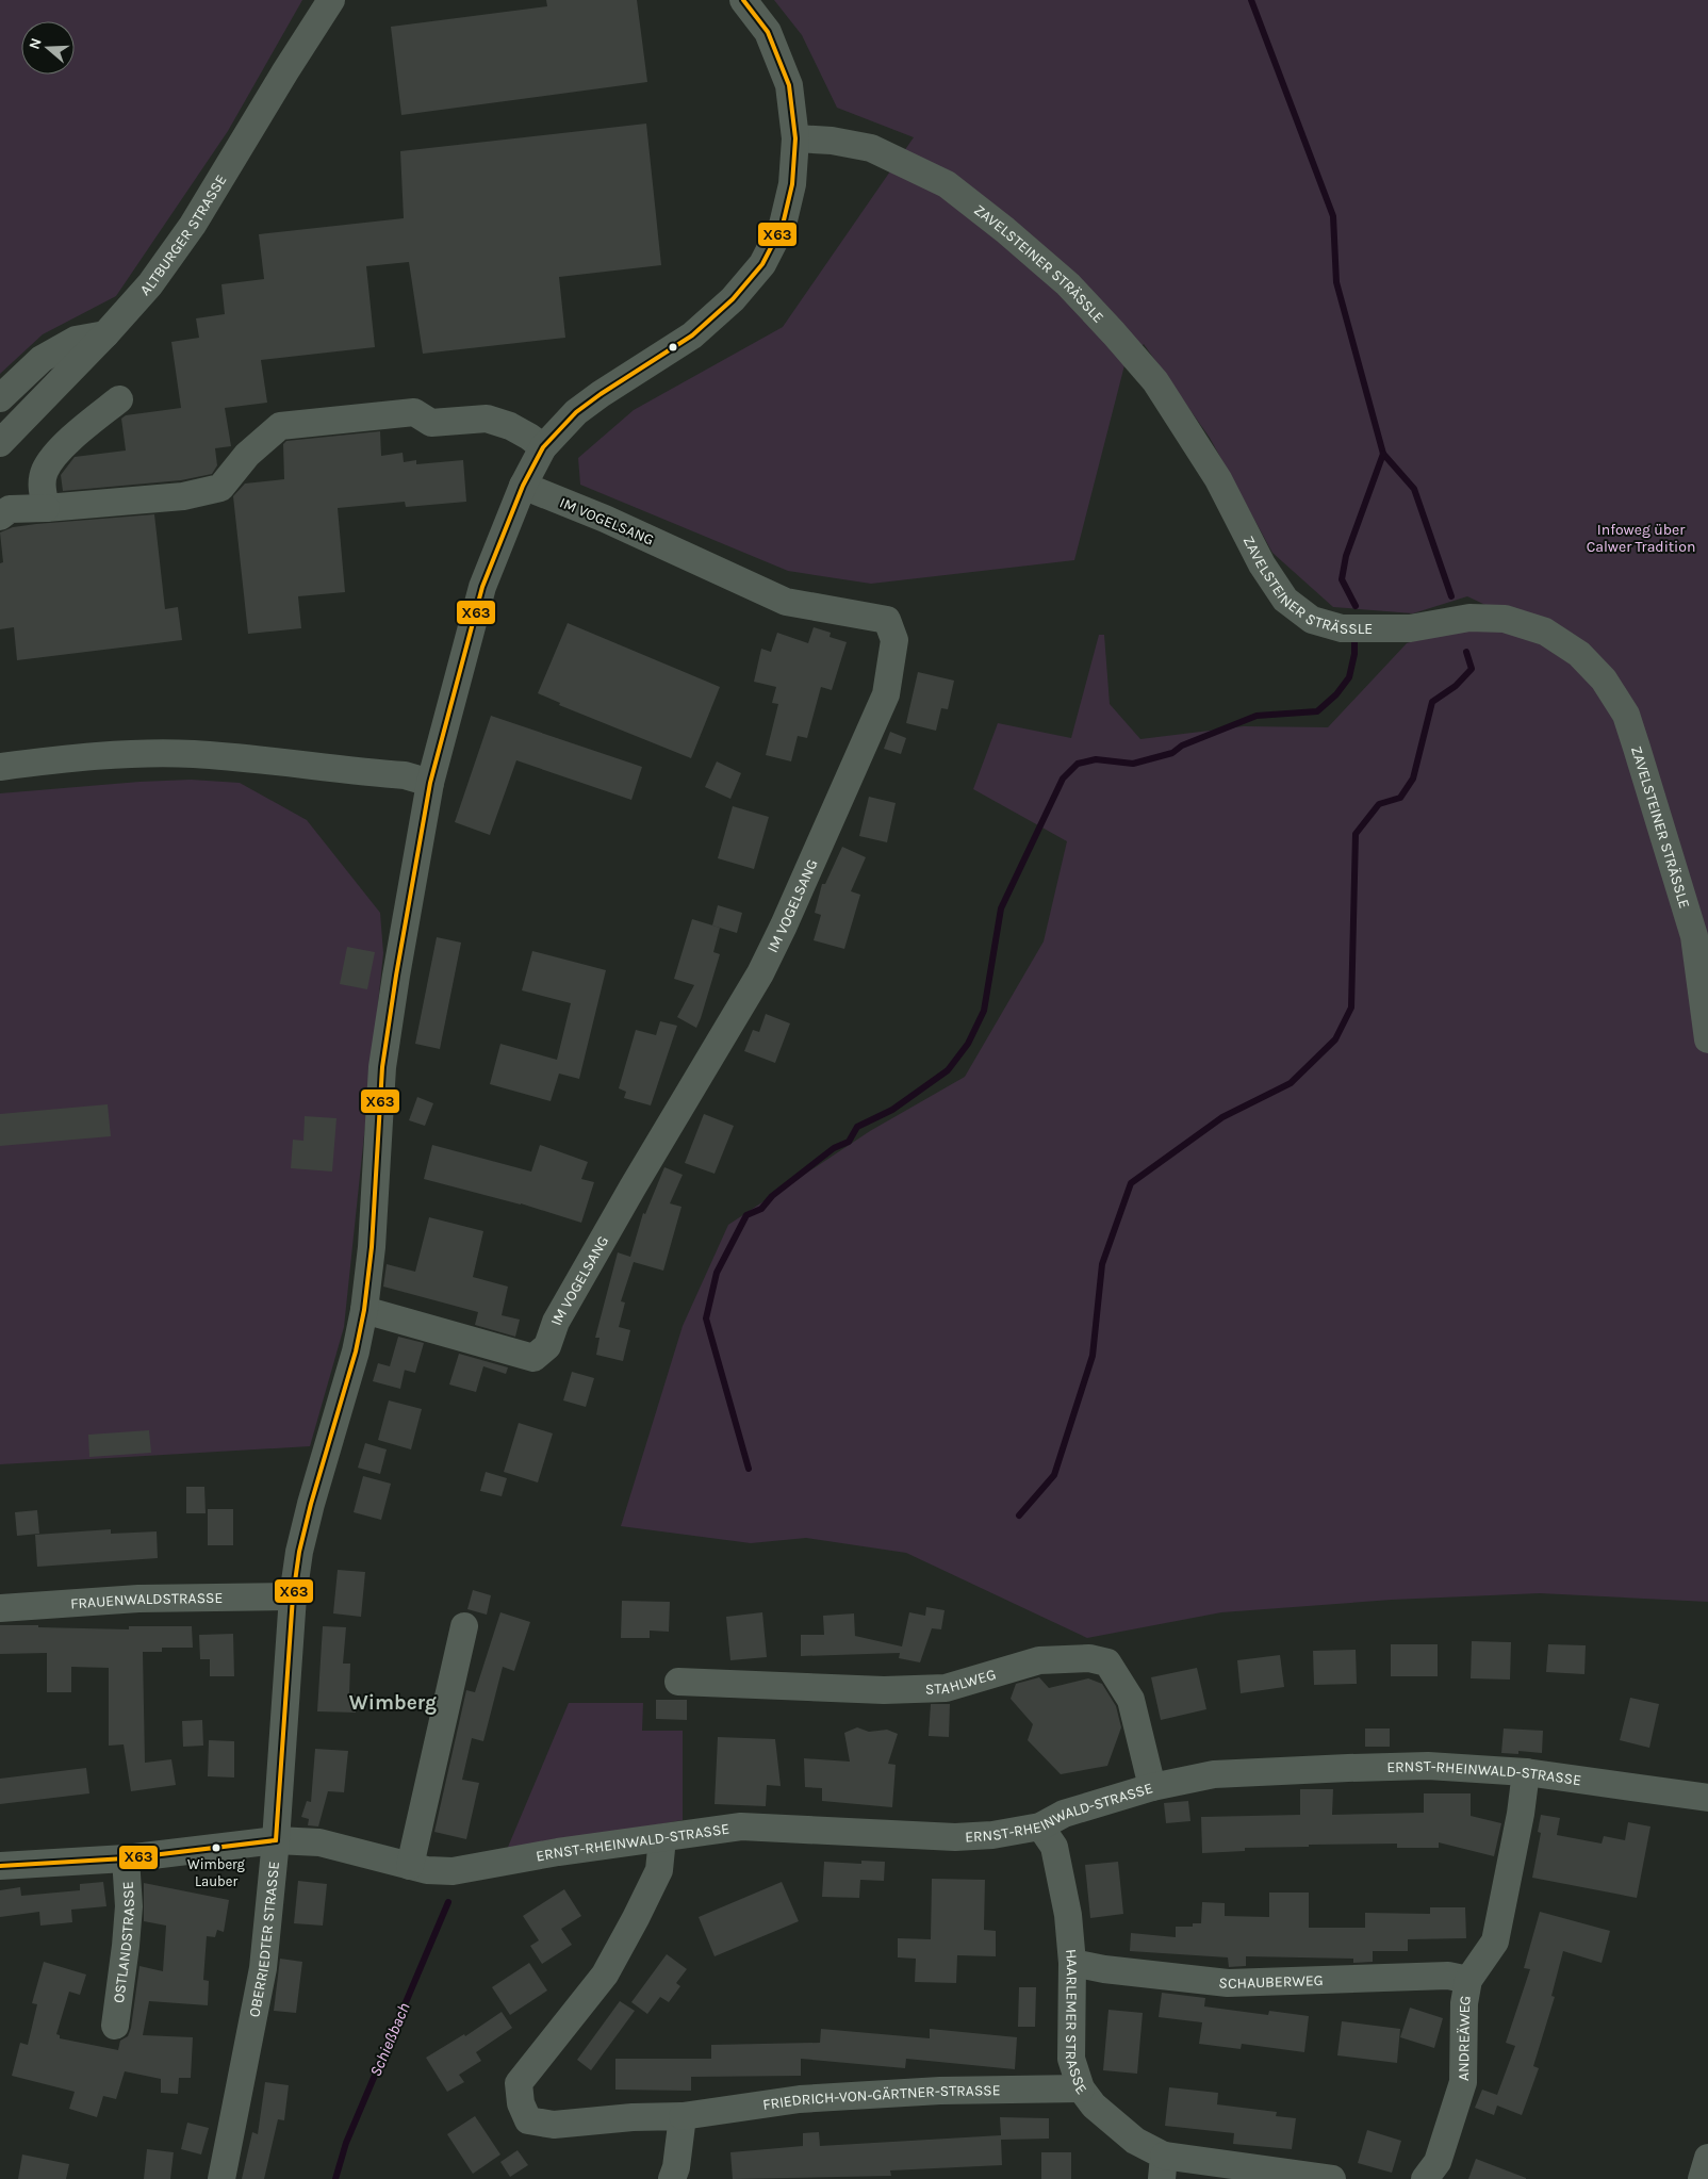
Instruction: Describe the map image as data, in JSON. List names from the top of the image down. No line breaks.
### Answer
{"streets":{"street":["ALTBURGER STRASSE","ZAVELSTEINER STRÄSSLE","IM VOGELSANG","FRAUENWALDSTRASSE","STAHLWEG","ERNST-RHEINWALD-STRASSE","OBERRIEDTER STRASSE","OSTLANDSTRASSE","SCHAUBERWEG","HAARLEMER STRASSE","ANDREÄWEG","FRIEDRICH-VON-GÄRTNER-STRASSE"]},"crossings":[["ZAVELSTEINER STRÄSSLE","OBERRIEDTER STRASSE"],["IM VOGELSANG","OBERRIEDTER STRASSE"],["FRAUENWALDSTRASSE","OBERRIEDTER STRASSE"],["STAHLWEG","ERNST-RHEINWALD-STRASSE"],["ERNST-RHEINWALD-STRASSE","OBERRIEDTER STRASSE"],["ERNST-RHEINWALD-STRASSE","OSTLANDSTRASSE"],["ERNST-RHEINWALD-STRASSE","HAARLEMER STRASSE"],["ERNST-RHEINWALD-STRASSE","ANDREÄWEG"],["ERNST-RHEINWALD-STRASSE","FRIEDRICH-VON-GÄRTNER-STRASSE"],["OBERRIEDTER STRASSE","OSTLANDSTRASSE"],["SCHAUBERWEG","HAARLEMER STRASSE"],["SCHAUBERWEG","ANDREÄWEG"],["HAARLEMER STRASSE","FRIEDRICH-VON-GÄRTNER-STRASSE"]],"districts":["Wimberg"],"water":["Schießbach"],"parks":["Infoweg über Calwer Tradition"],"places":["Wimberg Lauber"],"lines":["transit line X63"],"north":"left"}
